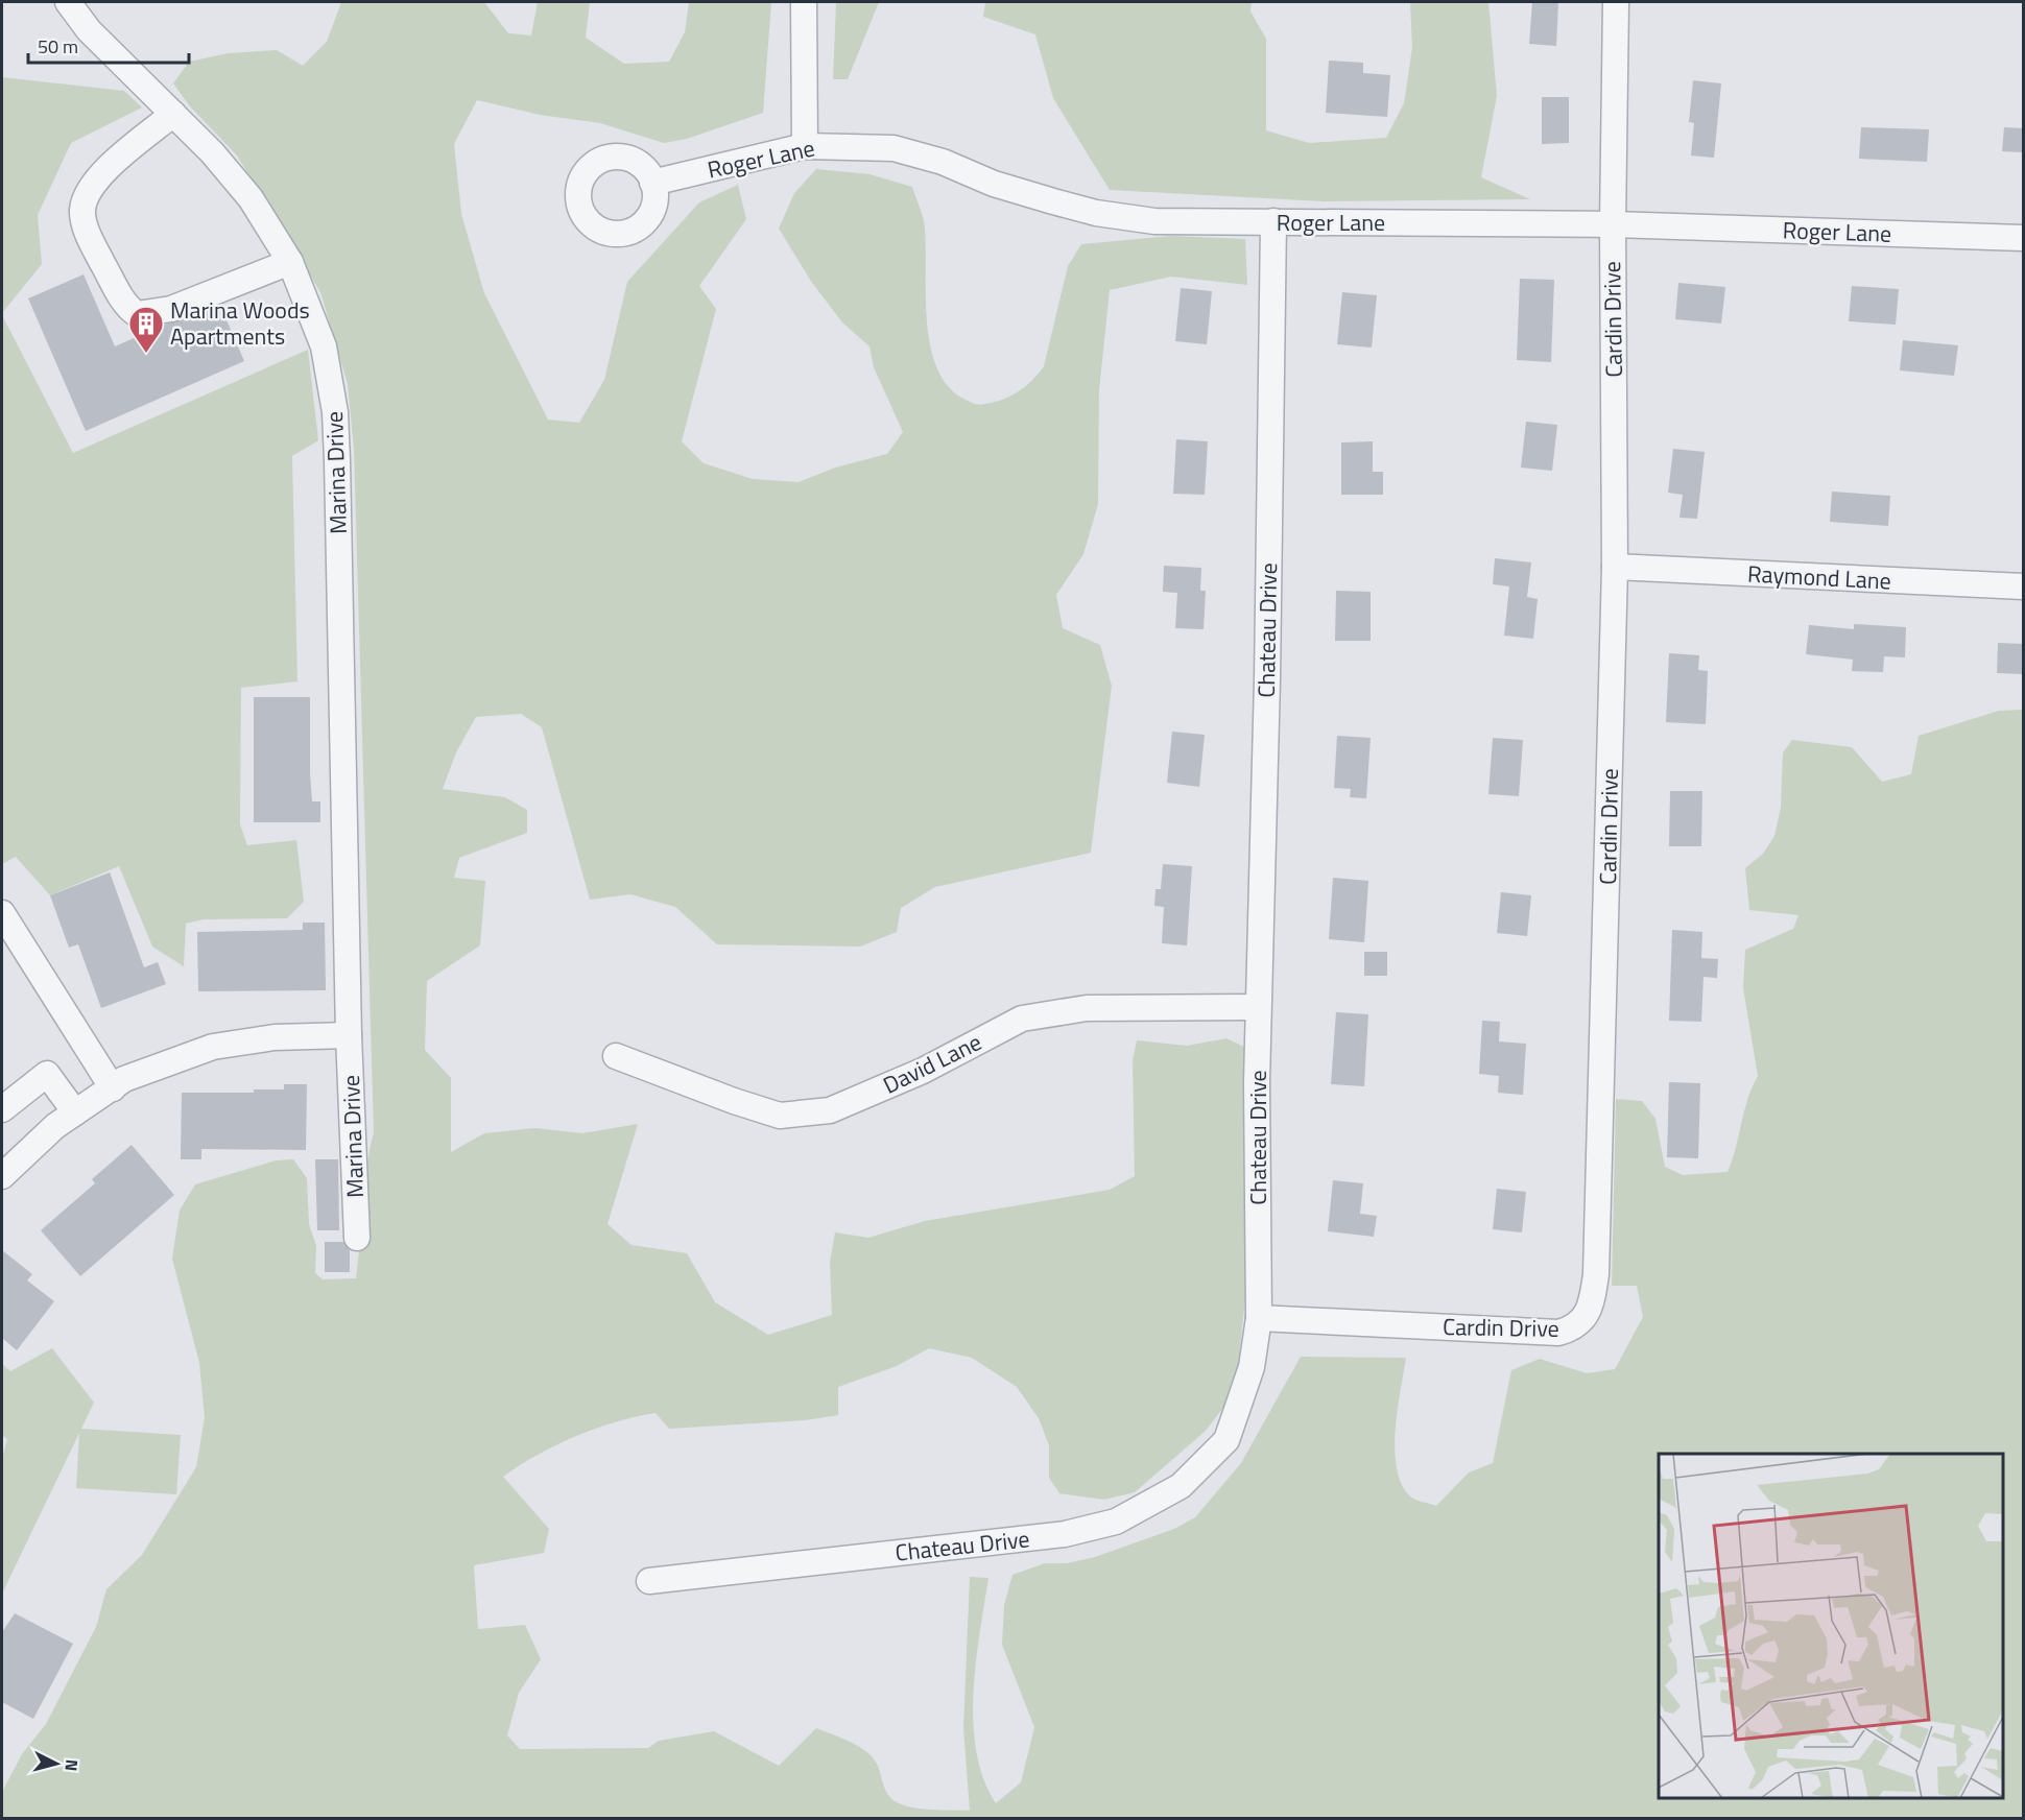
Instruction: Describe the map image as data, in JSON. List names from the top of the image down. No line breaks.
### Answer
{"streets":{"street":["Roger Lane","Cardin Drive","Marina Drive","Raymond Lane","Chateau Drive","David Lane"]},"crossings":[["Roger Lane","Cardin Drive"],["Roger Lane","Chateau Drive"],["Cardin Drive","Raymond Lane"],["Cardin Drive","Chateau Drive"],["Chateau Drive","David Lane"]],"places":{"building":["Marina Woods Apartments"]},"scale_bar":"50 m","north":"right"}
